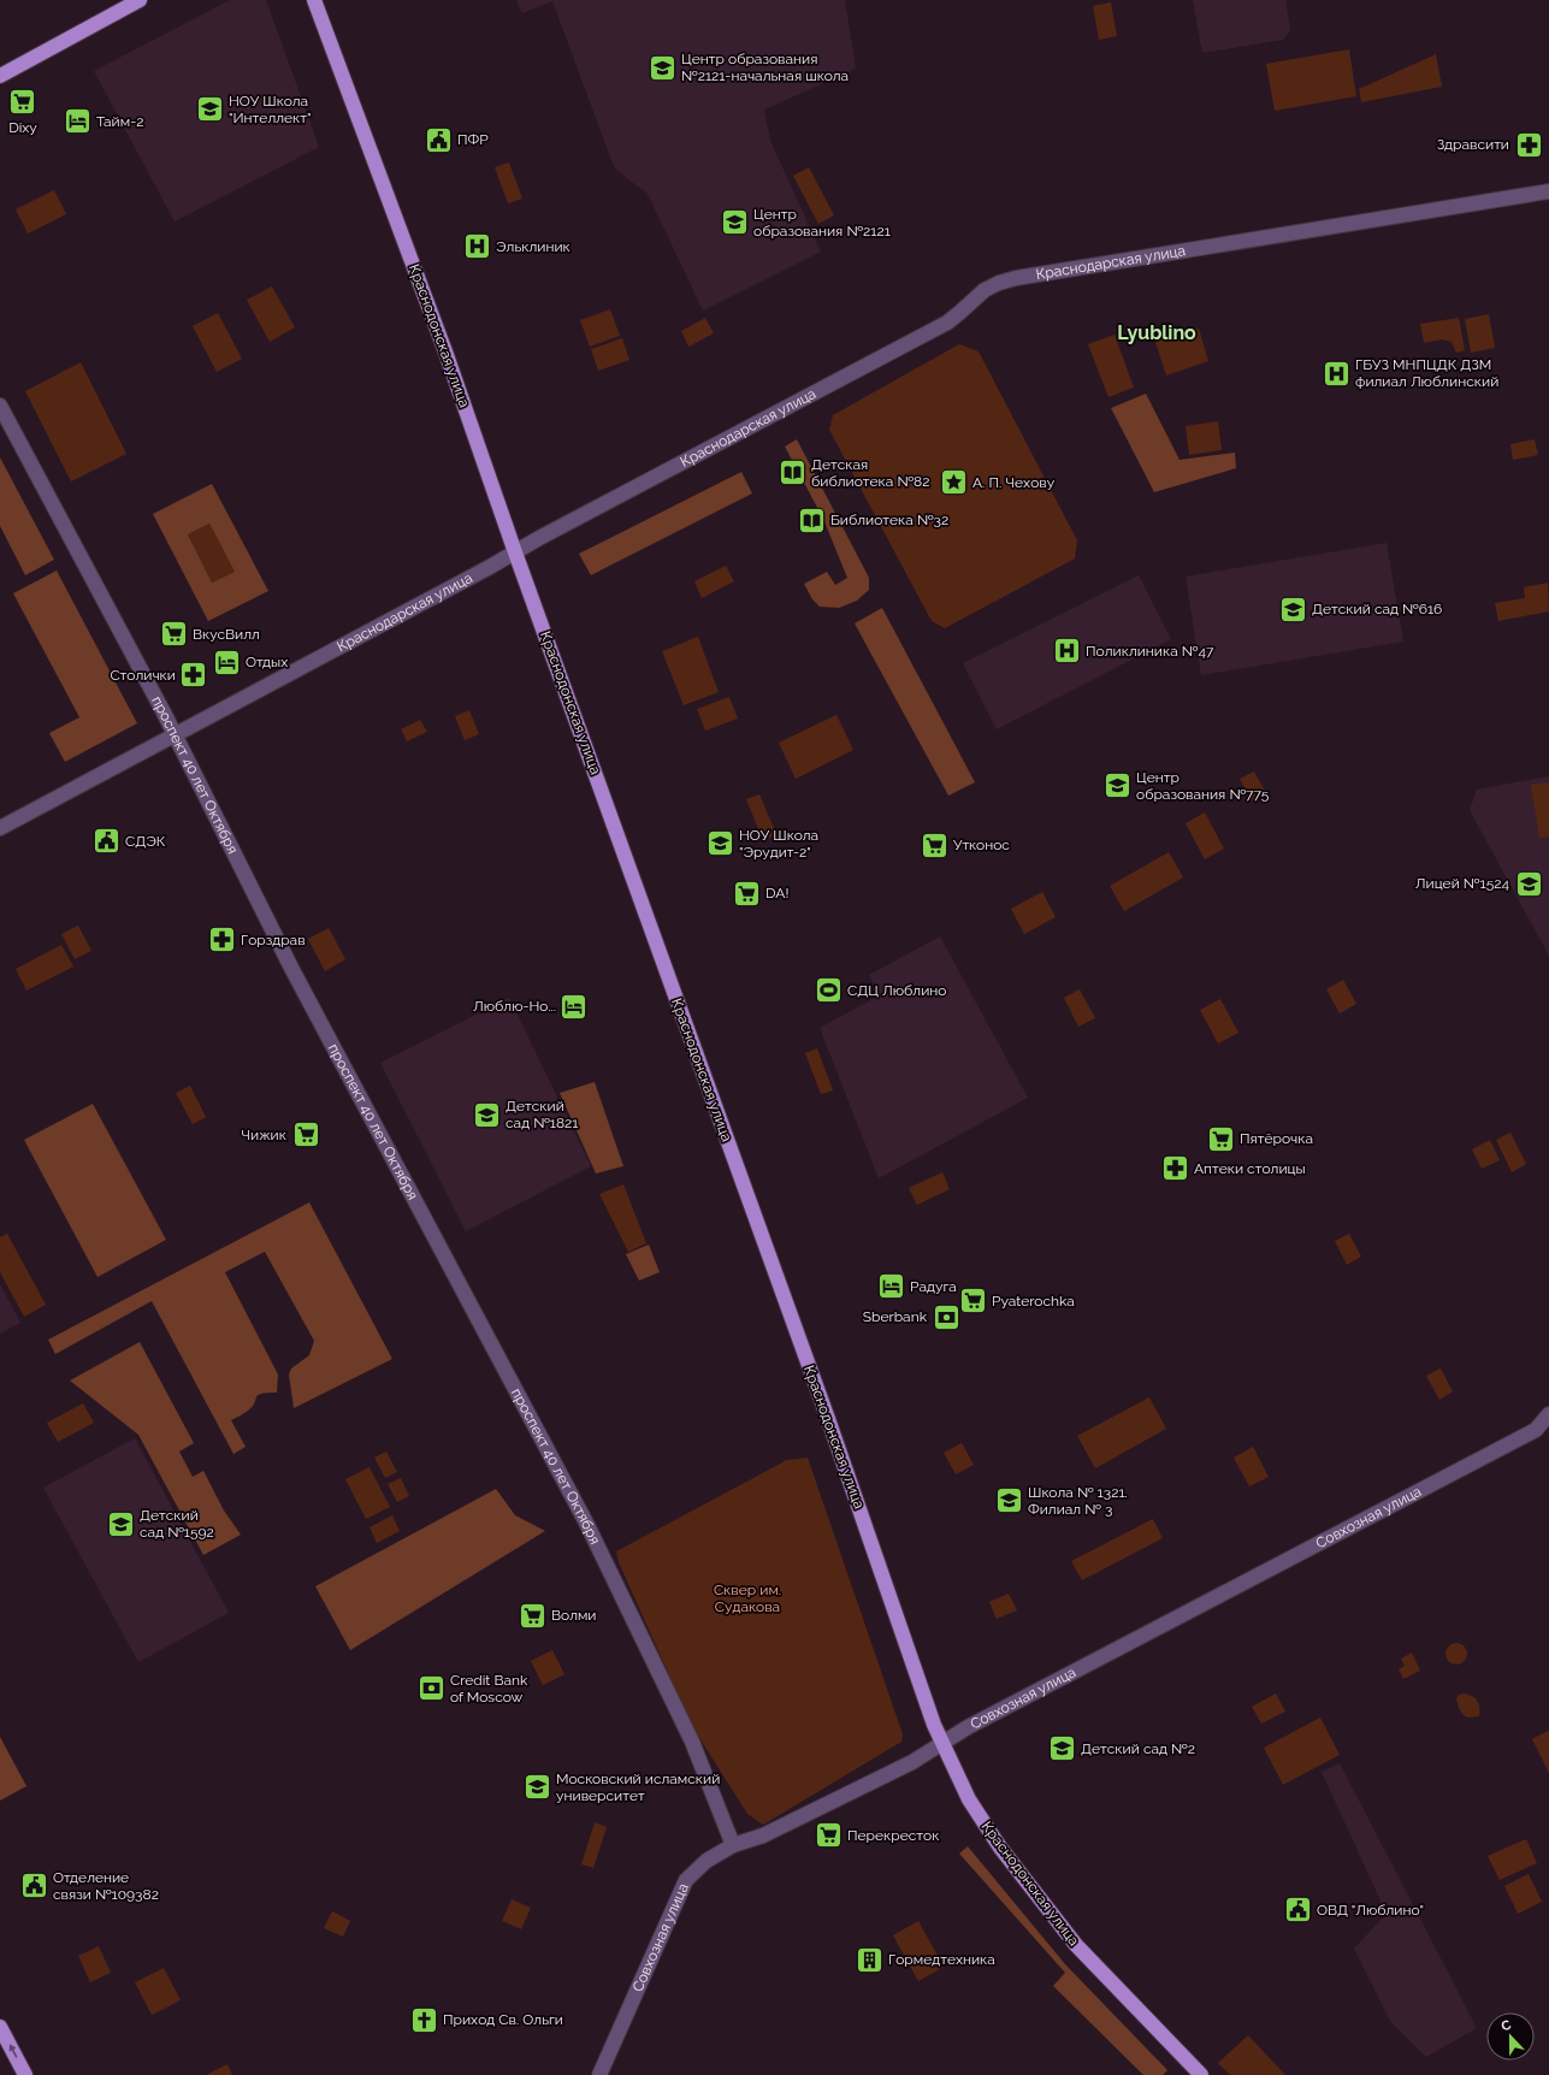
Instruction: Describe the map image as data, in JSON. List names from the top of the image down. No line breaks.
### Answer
{"streets":{"main road":["Краснодонская улица"],"street":["Краснодарская улица","проспект 40 лет Октября","Совхозная улица"]},"crossings":[["Краснодарская улица","Краснодонская улица"],["Краснодарская улица","проспект 40 лет Октября"],["Краснодонская улица","Совхозная улица"],["проспект 40 лет Октября","Совхозная улица"]],"districts":["Lyublino"],"parks":["Сквер им. Судакова"],"places":{"school or university":["Центр образования №2121-начальная школа","НОУ Школа \"Интеллект\"","Центр образования №2121","Детский сад №616","Центр образования №775","НОУ Школа \"Эрудит-2\"","Лицей №1524","Детский сад №1821","Школа № 1321. Филиал № 3","Детский сад №1592","Детский сад №2","Московский исламский университет"],"supermarket":["Dixy","ВкусВилл","Утконос","DA!","Чижик","Пятёрочка","Pyaterochka","Волми","Перекресток"],"hotel":["Тайм-2","Отдых","Люблю-Но...","Радуга"],"public building":["ПФР","СДЭК","Отделение связи №109382","ОВД \"Люблино\""],"pharmacy":["Здравсити","Столички","Горздрав","Аптеки столицы"],"hospital":["Эльклиник","ГБУЗ МНПЦДК ДЗМ филиал Люблинский","Поликлиника №47"],"library":["Детская библиотека №82","Библиотека №32"],"place":["А. П. Чехову"],"sports":["СДЦ Люблино"],"bank":["Sberbank","Credit Bank of Moscow"],"building":["Гормедтехника"],"church":["Приход Св. Ольги"]},"north":"top"}
